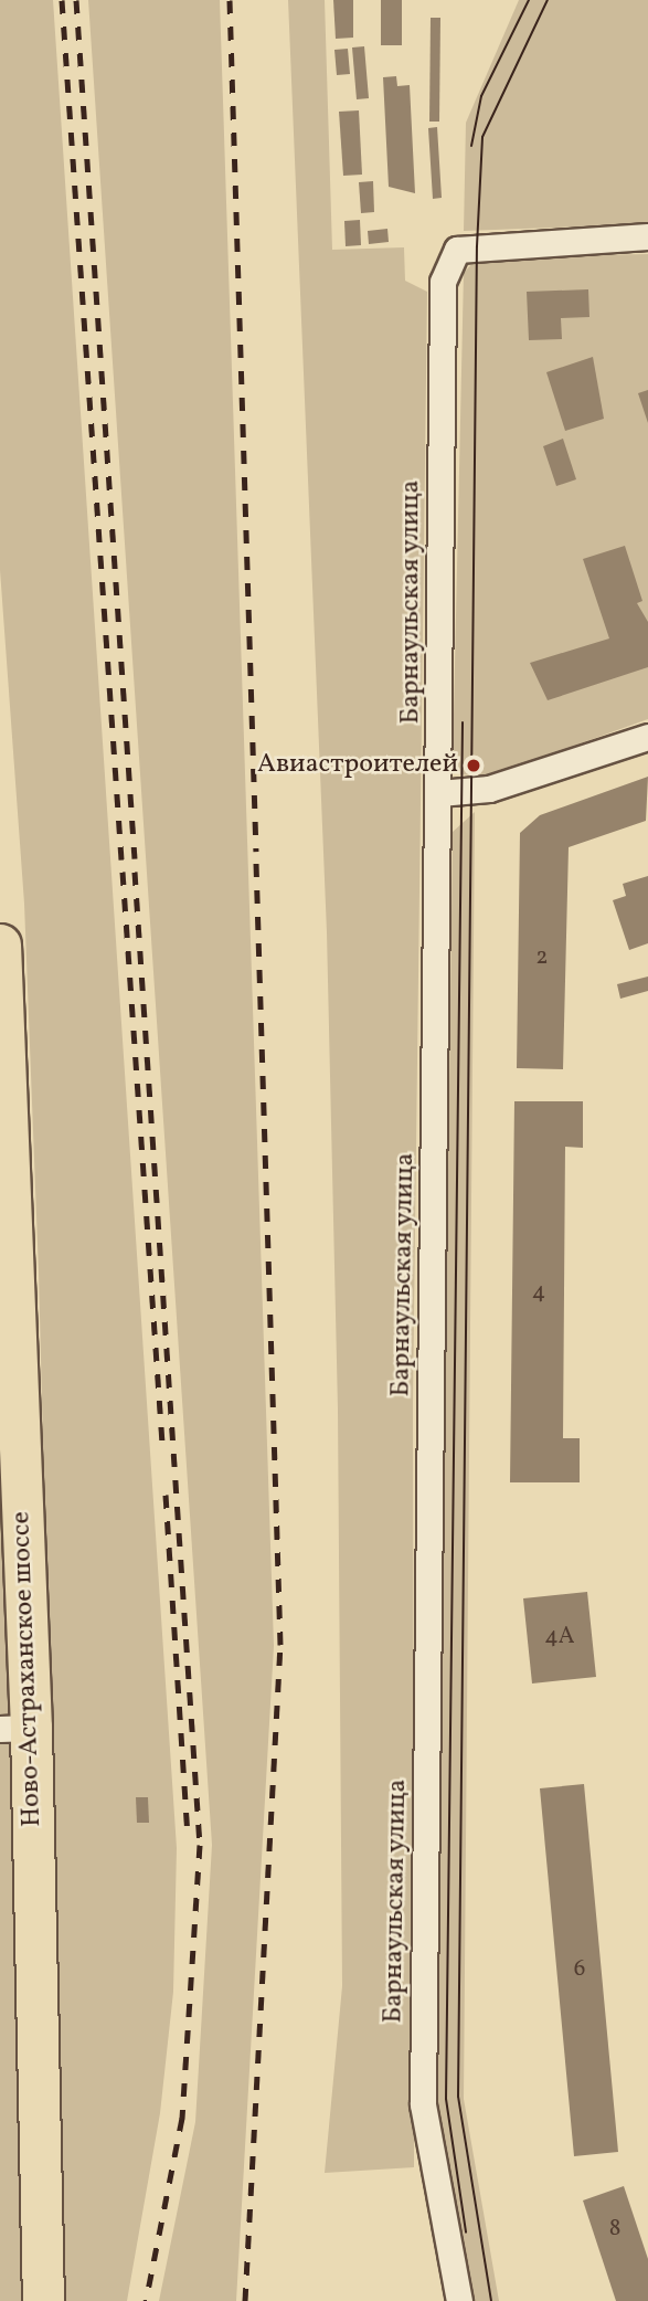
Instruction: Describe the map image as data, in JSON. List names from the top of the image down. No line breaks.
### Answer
{"streets":{"main road":["Ново-Астраханское шоссе"],"street":["Барнаульская улица"]},"places":["Авиастроителей"],"house_numbers":["2","4","4А","6","8"]}
